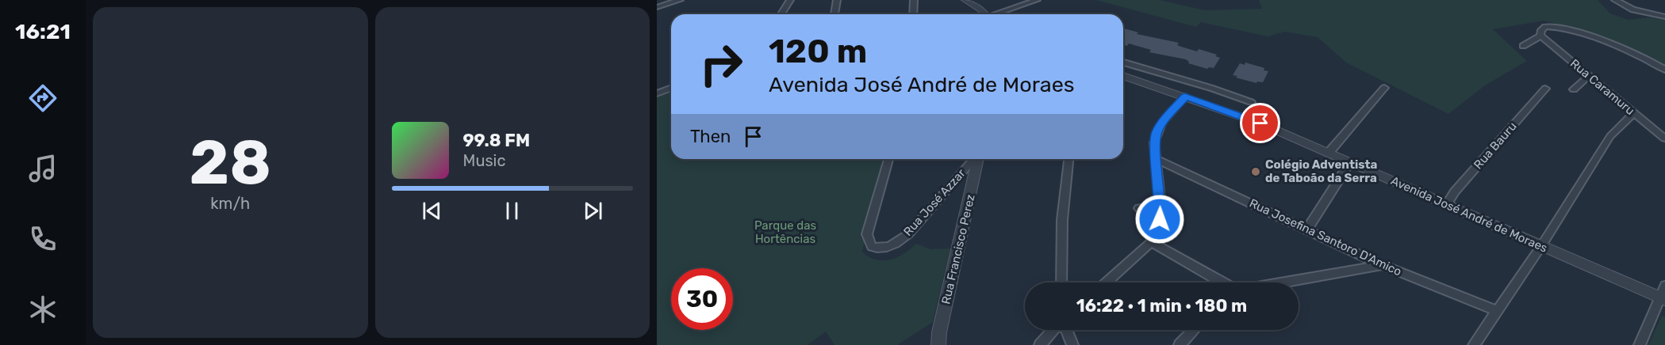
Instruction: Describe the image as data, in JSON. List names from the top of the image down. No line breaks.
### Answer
{"streets":{"street":["Rua Caramuru","Rua Bauru","Rua José Azzar","Avenida José André de Moraes","Rua Josefina Santoro D'Amico","Rua Francisco Perez"]},"crossings":[["Rua Bauru","Avenida José André de Moraes"]],"parks":["Parque das Hortências"],"places":["Colégio Adventista de Taboão da Serra"],"page":{"tabs":"16:21","tile":["28","km/h"],"turn":["120 m","Avenida José André de Moraes"],"then":"Then","song":["99.8 FM","Music"],"limit":"30","trip":"16:22 · 1 min · 180 m"}}
